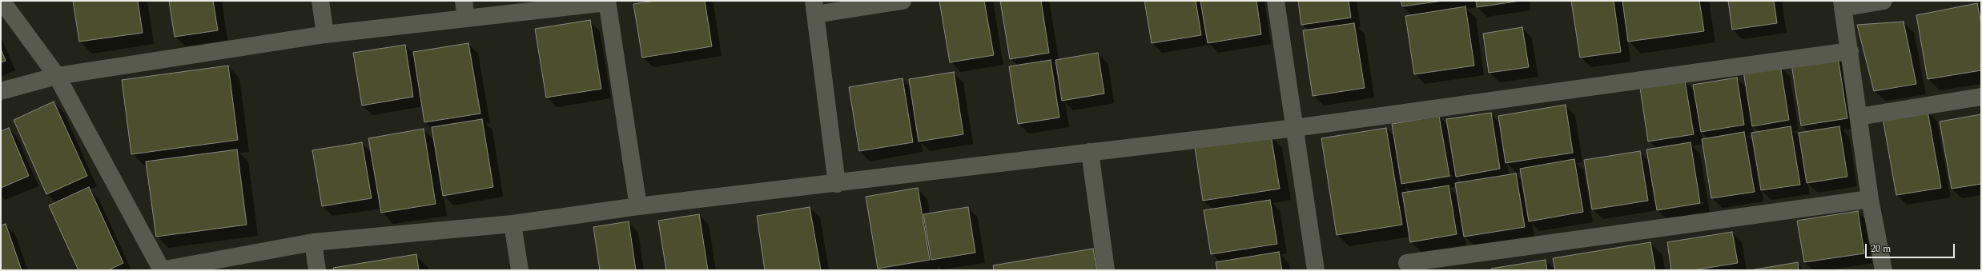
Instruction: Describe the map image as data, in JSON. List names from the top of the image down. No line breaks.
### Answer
{"scale_bar":"20 m"}
